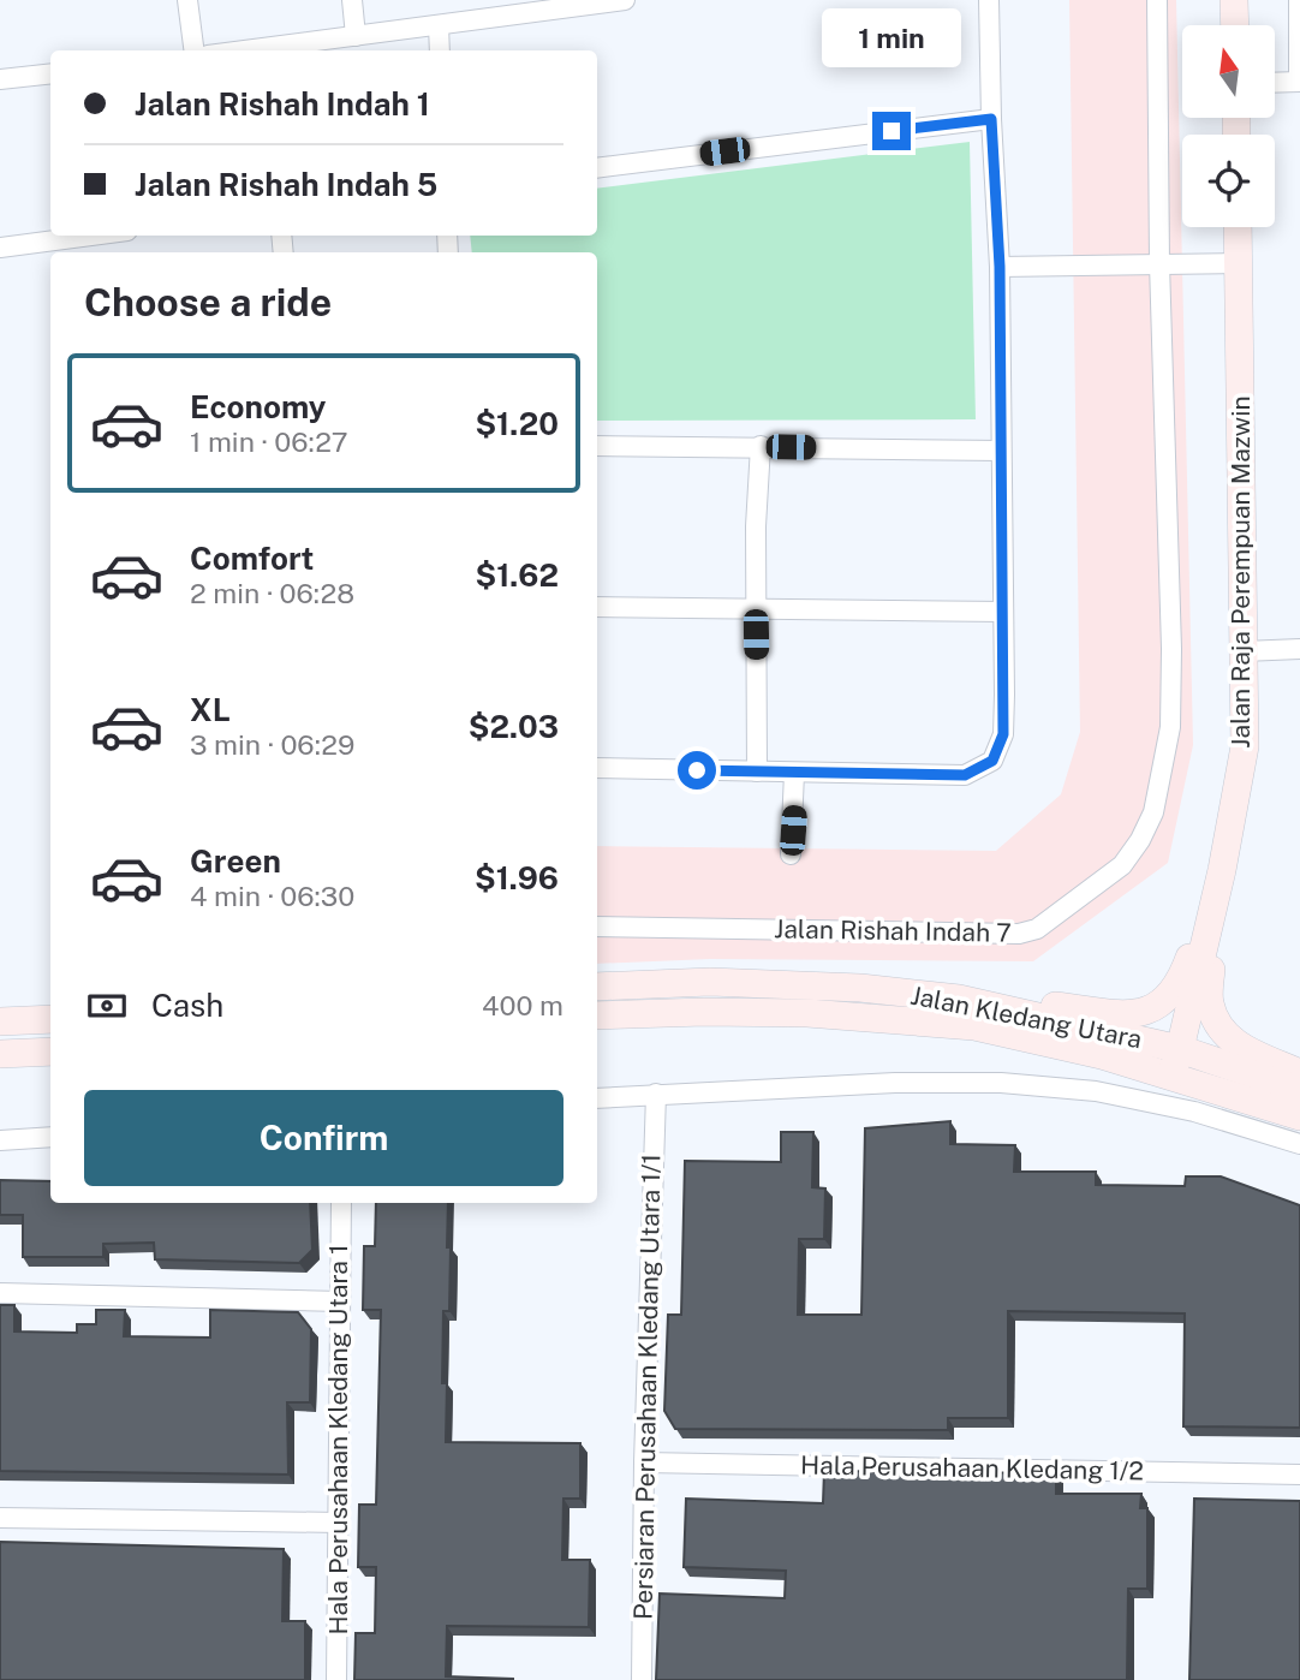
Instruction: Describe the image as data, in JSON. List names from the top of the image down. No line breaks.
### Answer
{"streets":{"main road":["Jalan Raja Perempuan Mazwin","Jalan Kledang Utara"],"street":["Jalan Rishah Indah 7","Persiaran Perusahaan Kledang Utara 1/1","Hala Perusahaan Kledang Utara 1","Hala Perusahaan Kledang 1/2"]},"crossings":[["Jalan Raja Perempuan Mazwin","Jalan Kledang Utara"],["Persiaran Perusahaan Kledang Utara 1/1","Hala Perusahaan Kledang 1/2"]],"north":"top","page":{"bubble":"1 min","banner":["Jalan Rishah Indah 1","Jalan Rishah Indah 5"],"heading":"Choose a ride","list":[{"name":"Economy","note":"1 min · 06:27","value":"$1.20"},{"name":"Comfort","note":"2 min · 06:28","value":"$1.62"},{"name":"XL","note":"3 min · 06:29","value":"$2.03"},{"name":"Green","note":"4 min · 06:30","value":"$1.96"}],"pay":["Cash","400 m"],"buttons":"Confirm"}}
